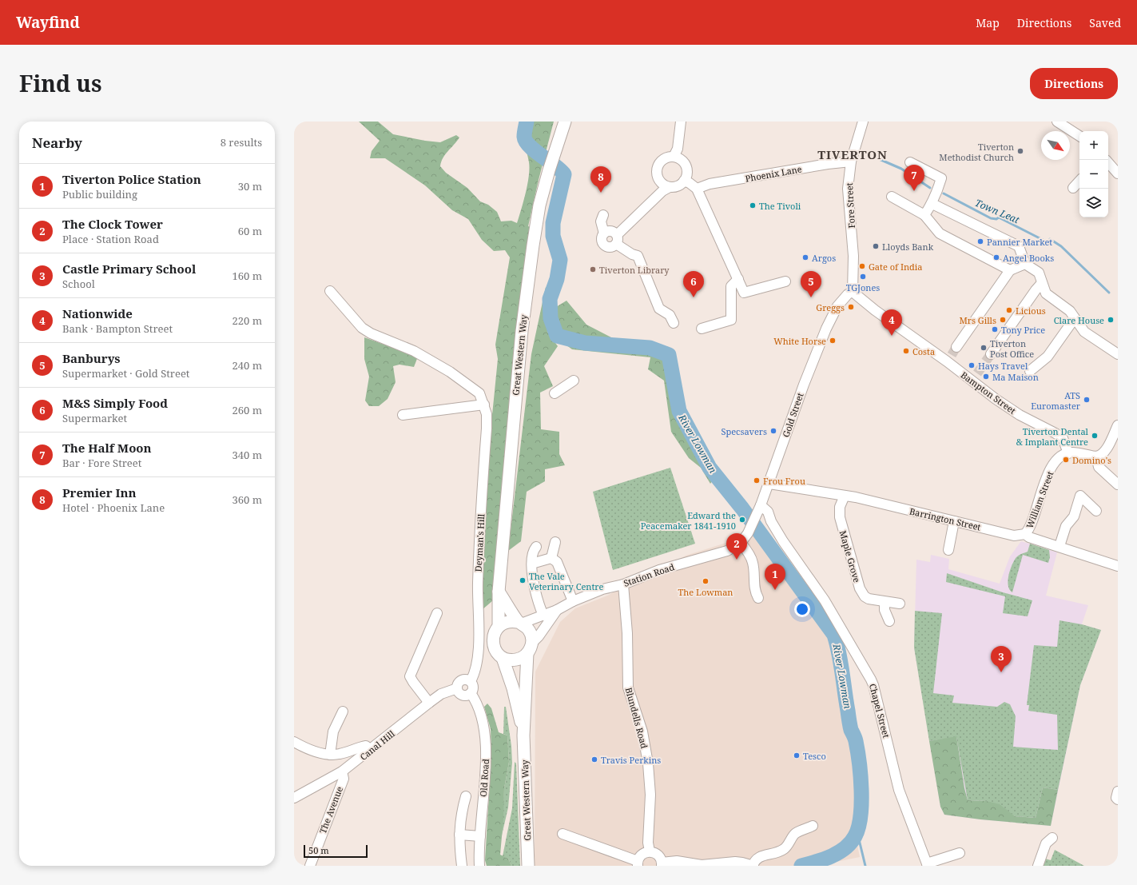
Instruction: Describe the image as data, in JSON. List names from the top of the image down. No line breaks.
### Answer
{"streets":{"main road":["Great Western Way"],"street":["Phoenix Lane","Fore Street","Bampton Street","Gold Street","William Street","Barrington Street","Deyman's Hill","Maple Grove","Station Road","Chapel Street","Blundells Road","Canal Hill","Old Road","The Avenue"]},"crossings":[["Phoenix Lane","Fore Street"],["Fore Street","Bampton Street"],["Fore Street","Gold Street"],["Great Western Way","Station Road"],["Bampton Street","Gold Street"],["Bampton Street","William Street"],["Gold Street","Barrington Street"],["Gold Street","Station Road"],["Gold Street","Chapel Street"],["William Street","Barrington Street"],["Barrington Street","Maple Grove"],["Deyman's Hill","Canal Hill"],["Deyman's Hill","Old Road"],["Station Road","Blundells Road"],["Canal Hill","Old Road"],["Canal Hill","The Avenue"]],"districts":["TIVERTON"],"water":["Town Leat","River Lowman"],"places":["Tiverton Methodist Church","The Tivoli","Pannier Market","Lloyds Bank","Argos","Angel Books","Gate of India","Tiverton Library","TGJones","Greggs","Licious","Mrs Gills","Clare House","Tony Price","White Horse","Tiverton Post Office","Costa","Hays Travel","Ma Maison","ATS Euromaster","Specsavers","Tiverton Dental & Implant Centre","Domino's","Frou Frou","Edward the Peacemaker 1841-1910","The Vale Veterinary Centre","The Lowman","Tesco","Travis Perkins"],"scale_bar":"50 m","north":"bottom right","page":{"header":"Wayfind","nav":["Map","Directions","Saved"],"title":"Find us","buttons":"Directions","heading":["Nearby","8 results"],"map_buttons":["+","−"],"list":[{"mark":"1","name":"Tiverton Police Station","note":"Public building","value":"30 m"},{"mark":"2","name":"The Clock Tower","note":"Place · Station Road","value":"60 m"},{"mark":"3","name":"Castle Primary School","note":"School","value":"160 m"},{"mark":"4","name":"Nationwide","note":"Bank · Bampton Street","value":"220 m"},{"mark":"5","name":"Banburys","note":"Supermarket · Gold Street","value":"240 m"},{"mark":"6","name":"M&S Simply Food","note":"Supermarket","value":"260 m"},{"mark":"7","name":"The Half Moon","note":"Bar · Fore Street","value":"340 m"},{"mark":"8","name":"Premier Inn","note":"Hotel · Phoenix Lane","value":"360 m"}],"pins":["7","8","5","6","4","2","1","3"],"scale":"50 m"}}
